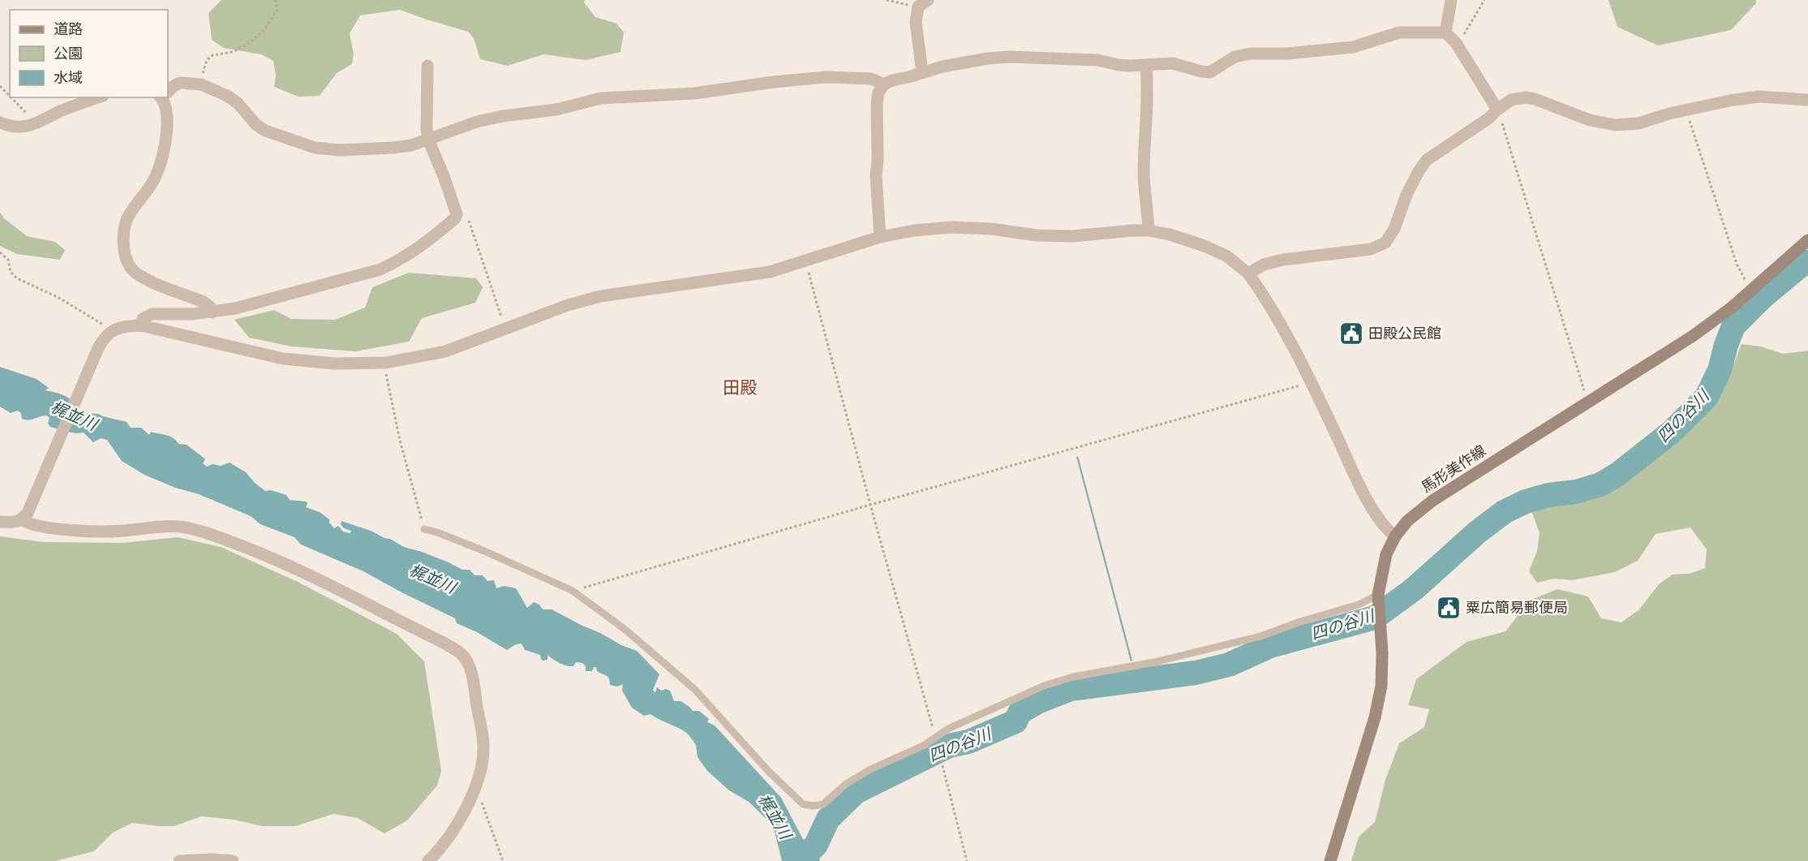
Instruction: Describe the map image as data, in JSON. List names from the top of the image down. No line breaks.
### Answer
{"streets":{"main road":["馬形美作線"]},"districts":["田殿"],"water":["梶並川","四の谷川"],"places":{"public building":["田殿公民館","粟広簡易郵便局"]},"legend":["道路","公園","水域"]}
